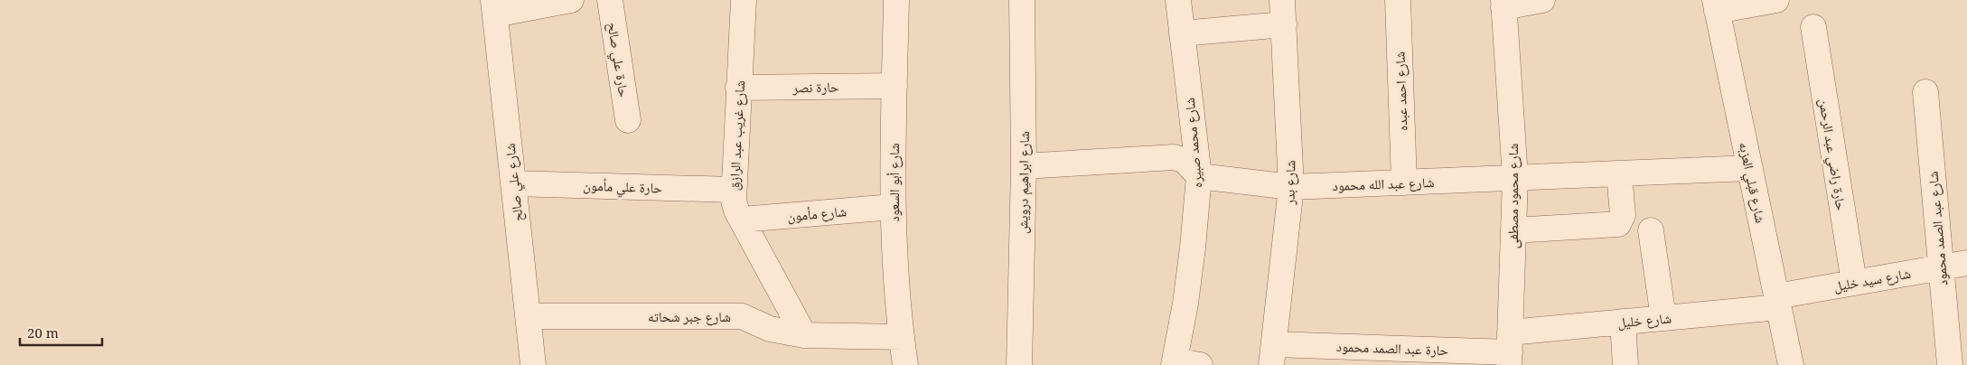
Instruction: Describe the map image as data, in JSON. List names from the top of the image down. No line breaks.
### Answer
{"streets":{"street":["حارة علي صالح","حارة نصر","شارع احمد عبده","شارع غريب عبد الرازق","شارع محمد صبيره","حارة راضي عبد الرحمن","شارع علي صالح","شارع أبو السعود","شارع ابراهيم درويش","شارع بدر","شارع قبلي العزبه","شارع عبد الله محمود","حارة علي مأمون","شارع محمود مصطفى","شارع مأمون","شارع عبد الصمد محمود","شارع سيد خليل","شارع جبر شحاته","شارع خليل","حارة عبد الصمد محمود"]},"crossings":[["حارة نصر","شارع غريب عبد الرازق"],["حارة نصر","شارع أبو السعود"],["شارع احمد عبده","شارع عبد الله محمود"],["شارع غريب عبد الرازق","حارة علي مأمون"],["شارع غريب عبد الرازق","شارع مأمون"],["شارع غريب عبد الرازق","شارع جبر شحاته"],["شارع محمد صبيره","شارع عبد الله محمود"],["حارة راضي عبد الرحمن","شارع سيد خليل"],["شارع علي صالح","حارة علي مأمون"],["شارع علي صالح","شارع جبر شحاته"],["شارع أبو السعود","شارع مأمون"],["شارع أبو السعود","شارع جبر شحاته"],["شارع بدر","شارع عبد الله محمود"],["شارع بدر","حارة عبد الصمد محمود"],["شارع قبلي العزبه","شارع عبد الله محمود"],["شارع قبلي العزبه","شارع سيد خليل"],["شارع قبلي العزبه","شارع خليل"],["شارع عبد الله محمود","شارع محمود مصطفى"],["شارع محمود مصطفى","شارع خليل"],["شارع محمود مصطفى","حارة عبد الصمد محمود"],["شارع عبد الصمد محمود","شارع سيد خليل"],["شارع سيد خليل","شارع خليل"],["شارع خليل","حارة عبد الصمد محمود"]],"scale_bar":"20 m"}
